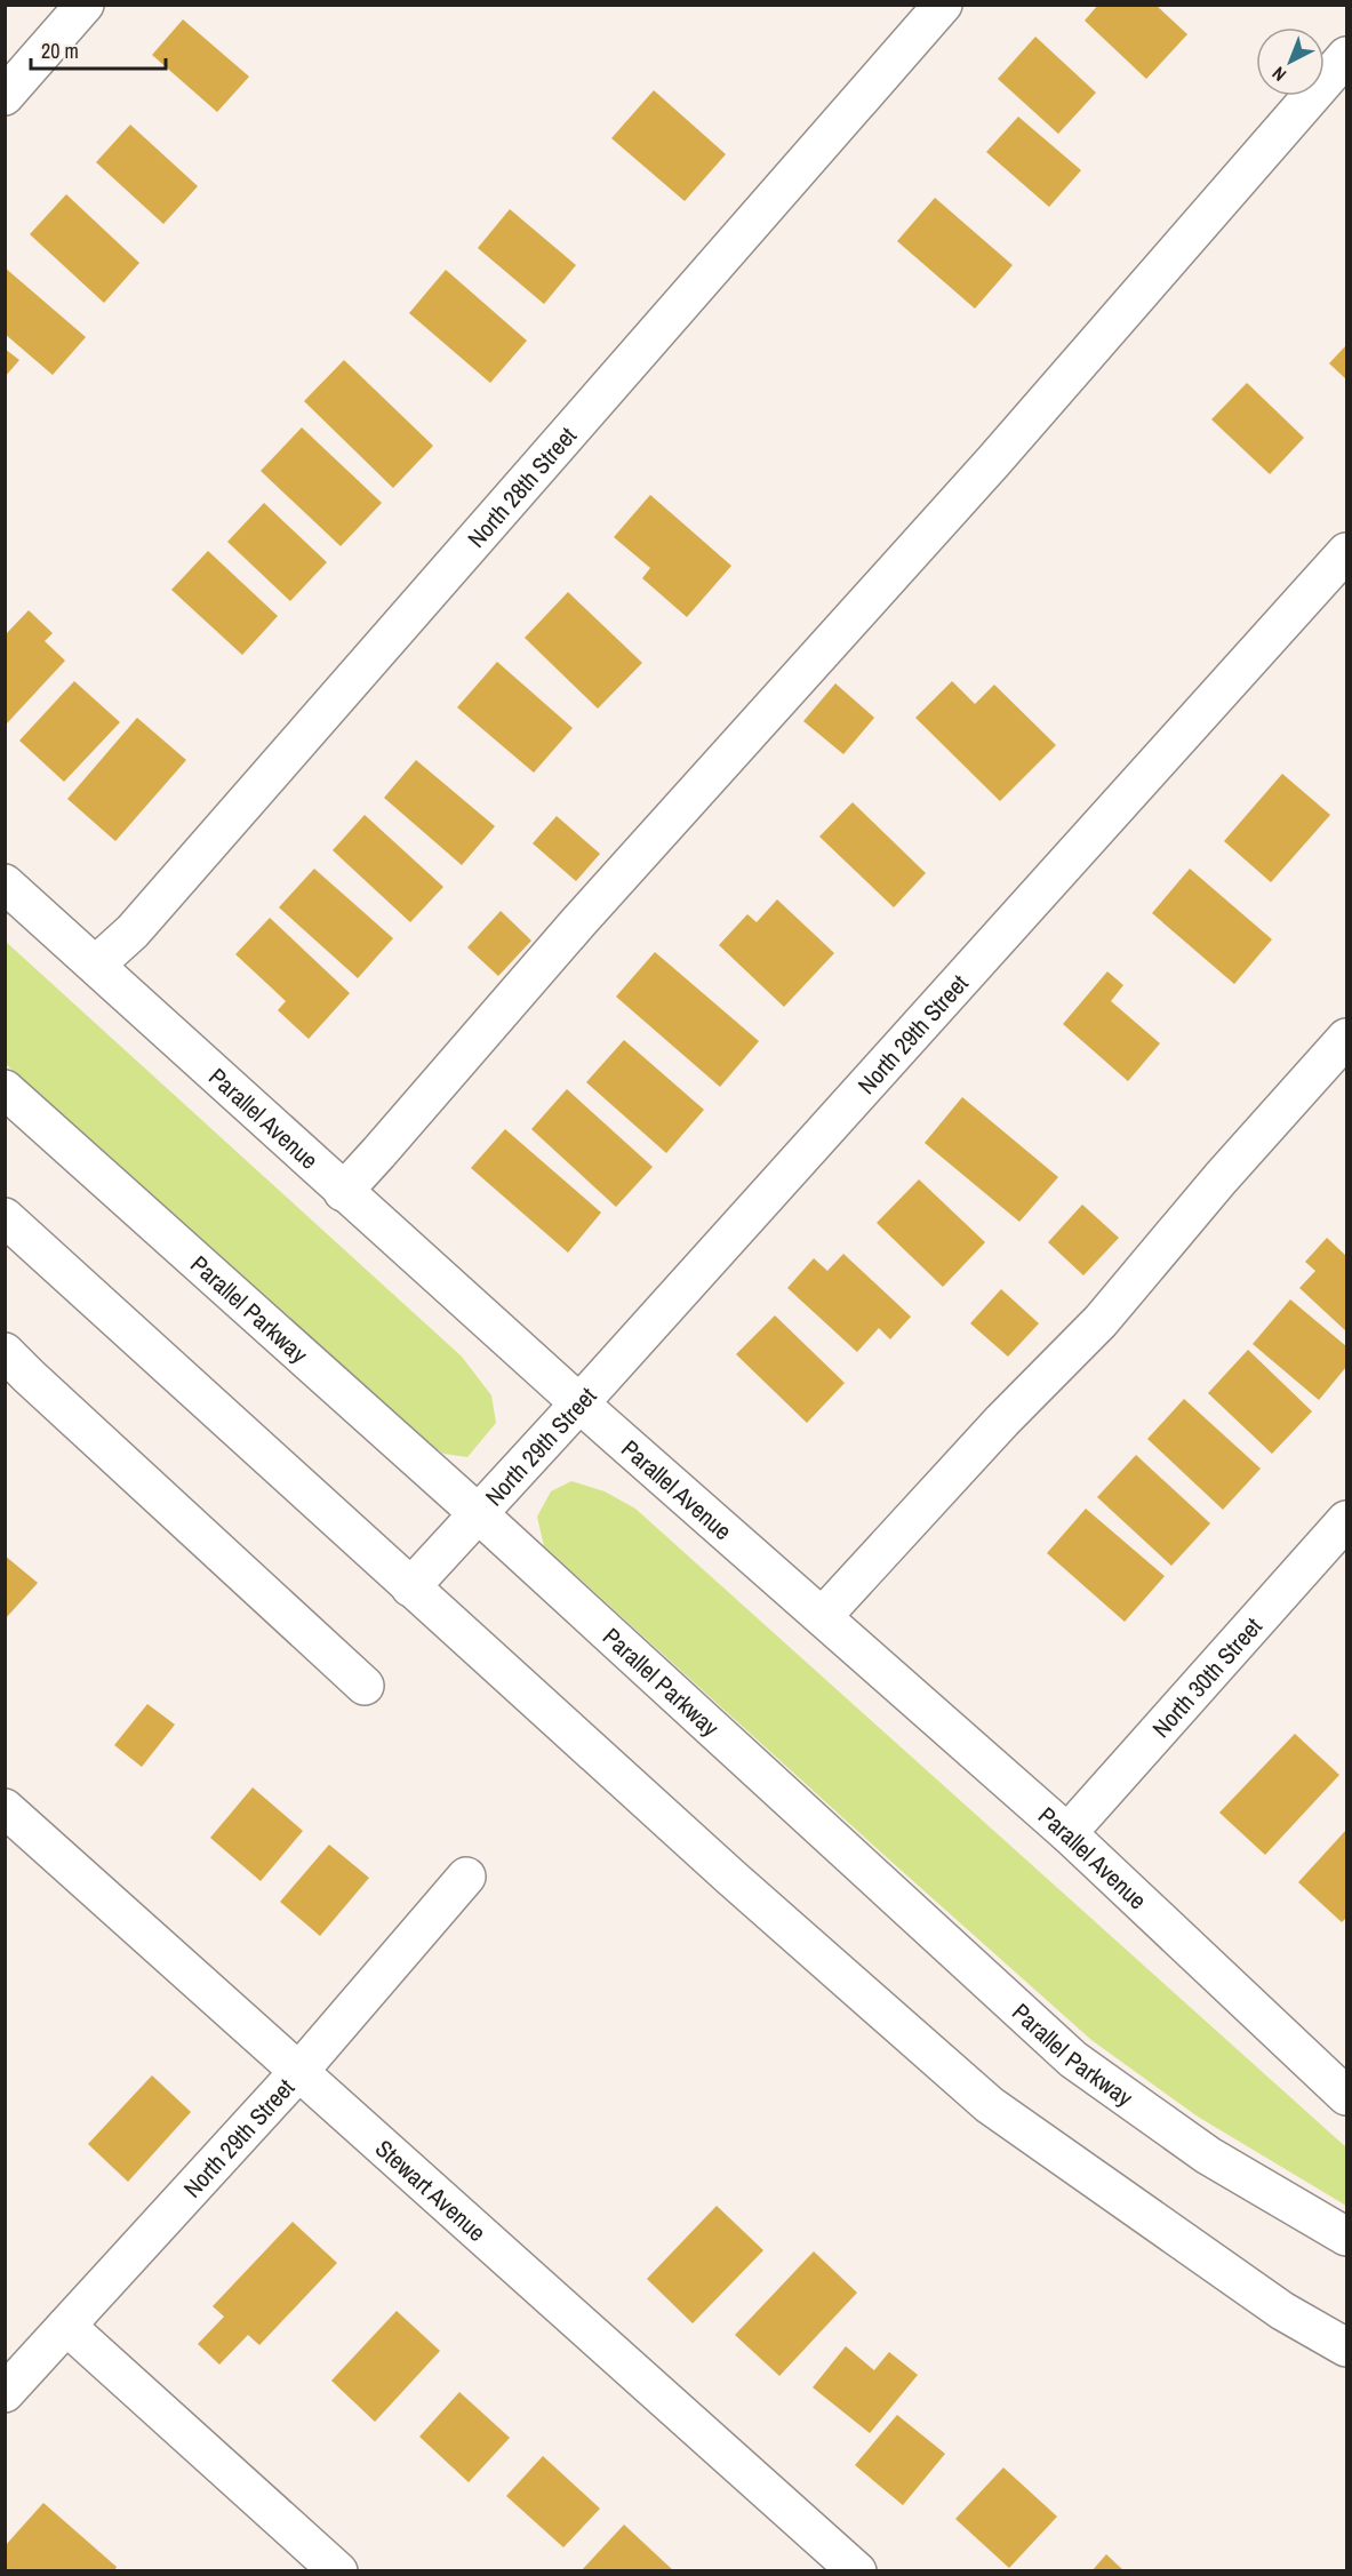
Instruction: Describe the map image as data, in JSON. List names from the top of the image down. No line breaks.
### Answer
{"streets":{"street":["North 28th Street","North 29th Street","Parallel Avenue","Parallel Parkway","North 30th Street","Stewart Avenue"]},"crossings":[["North 28th Street","Parallel Avenue"],["North 29th Street","Parallel Avenue"],["North 29th Street","Parallel Parkway"],["North 29th Street","Stewart Avenue"],["Parallel Avenue","North 30th Street"]],"scale_bar":"20 m","north":"bottom left"}
